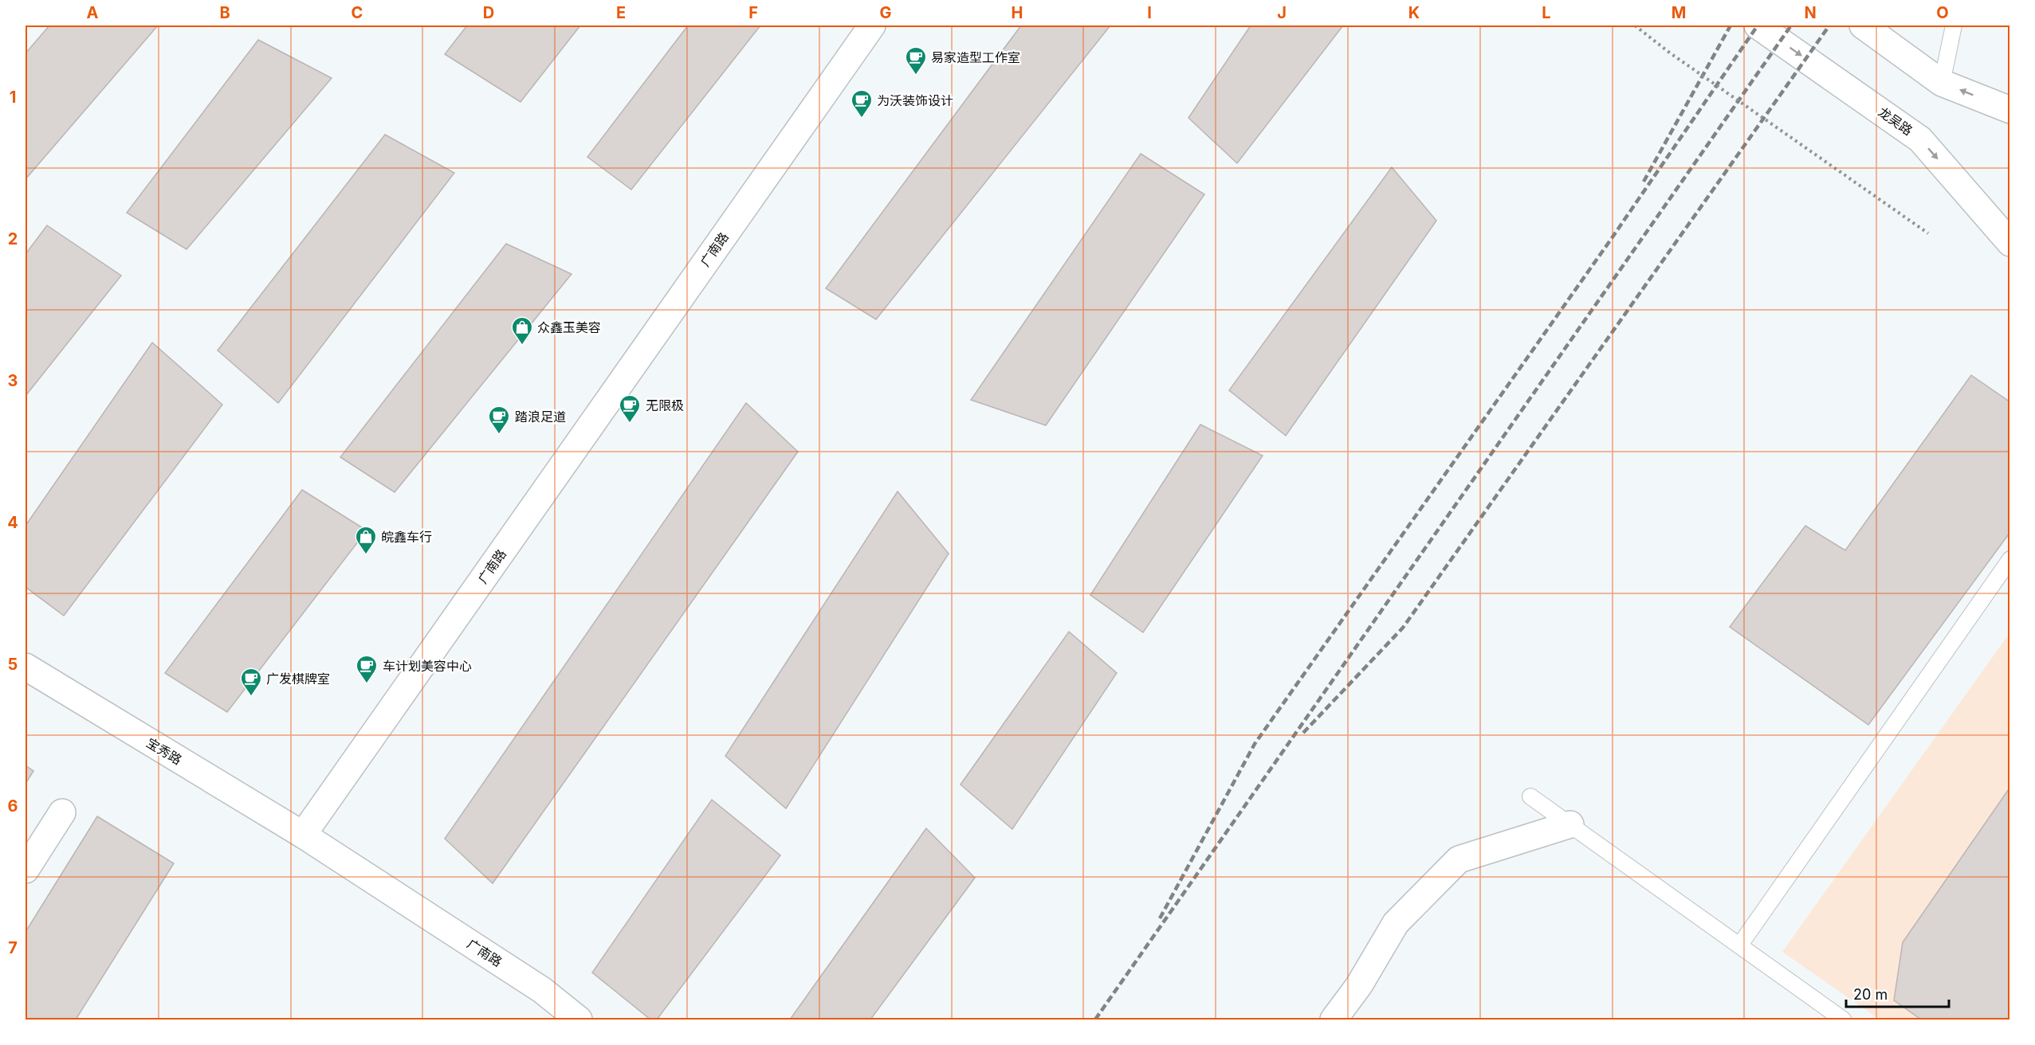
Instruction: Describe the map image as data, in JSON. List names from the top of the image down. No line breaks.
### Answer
{"streets":{"street":["龙吴路","广南路","宝秀路"]},"crossings":[["广南路","宝秀路"]],"places":{"cafe":["易家造型工作室","为沃装饰设计","无限极","踏浪足道","车计划美容中心","广发棋牌室"],"shop":["众鑫玉美容","皖鑫车行"]},"scale_bar":"20 m","grid":{"columns":["A","B","C","D","E","F","G","H","I","J","K","L","M","N","O"],"rows":["1","2","3","4","5","6","7"]}}
